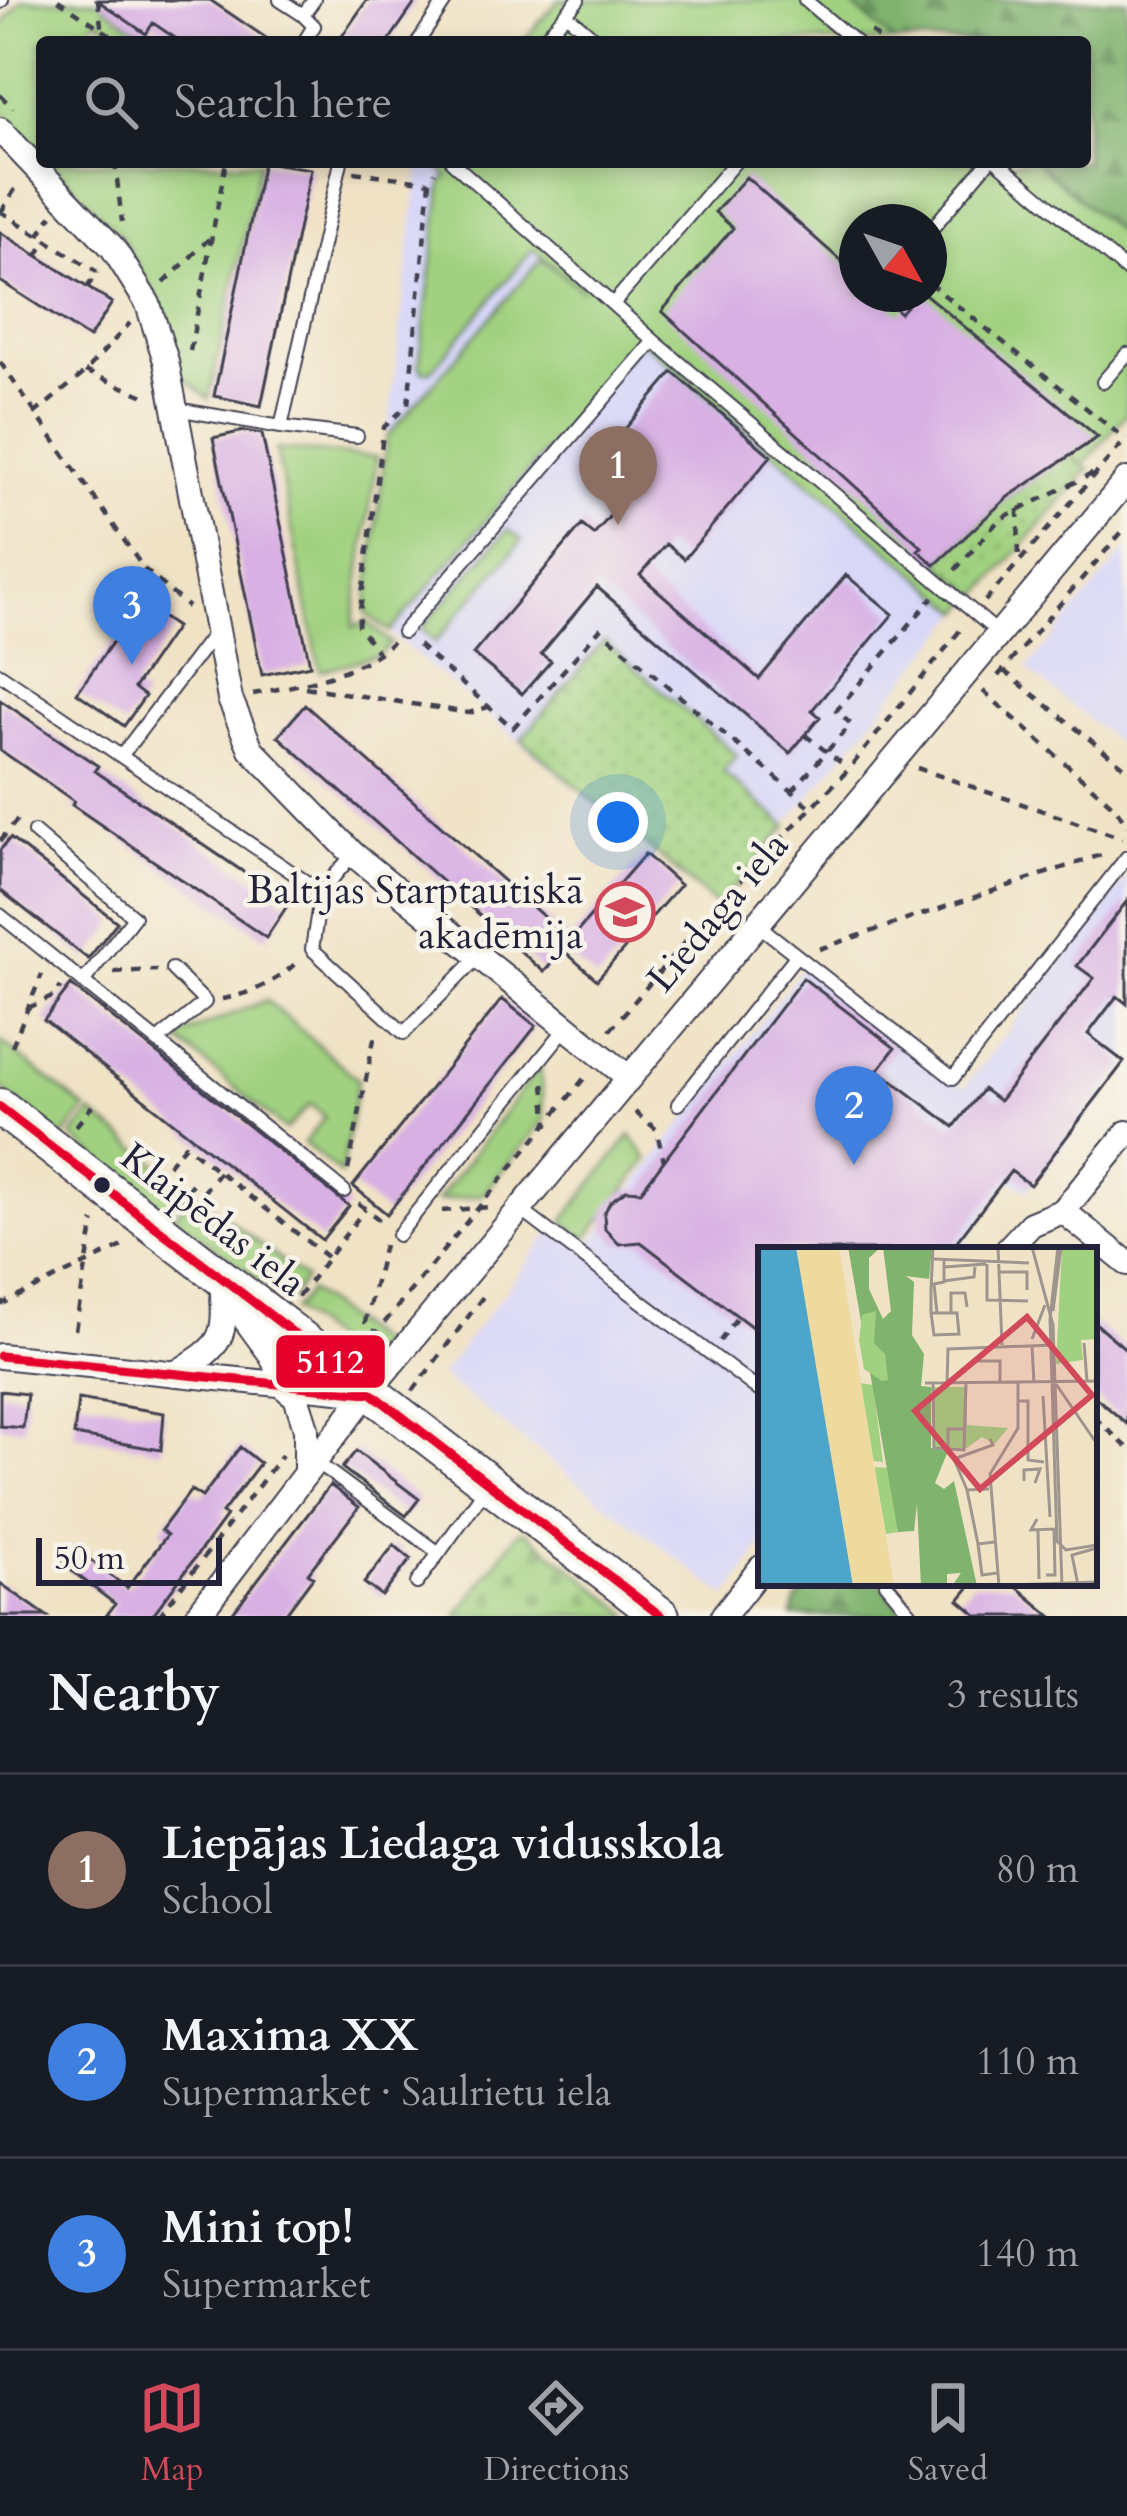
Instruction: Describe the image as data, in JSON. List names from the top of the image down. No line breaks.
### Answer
{"streets":{"main road":["Klaipēdas iela"],"street":["Liedaga iela"]},"crossings":[["Liedaga iela","Klaipēdas iela"]],"places":{"school or university":["Baltijas Starptautiskā akadēmija"]},"lines":["transit line 5112"],"scale_bar":"50 m","north":"bottom right","page":{"search":"Search here","pins":["1","3","2"],"scale":"50 m","heading":["Nearby","3 results"],"list":[{"mark":"1","name":"Liepājas Liedaga vidusskola","note":"School","value":"80 m"},{"mark":"2","name":"Maxima XX","note":"Supermarket · Saulrietu iela","value":"110 m"},{"mark":"3","name":"Mini top!","note":"Supermarket","value":"140 m"}],"nav":["Map","Directions","Saved"]}}
